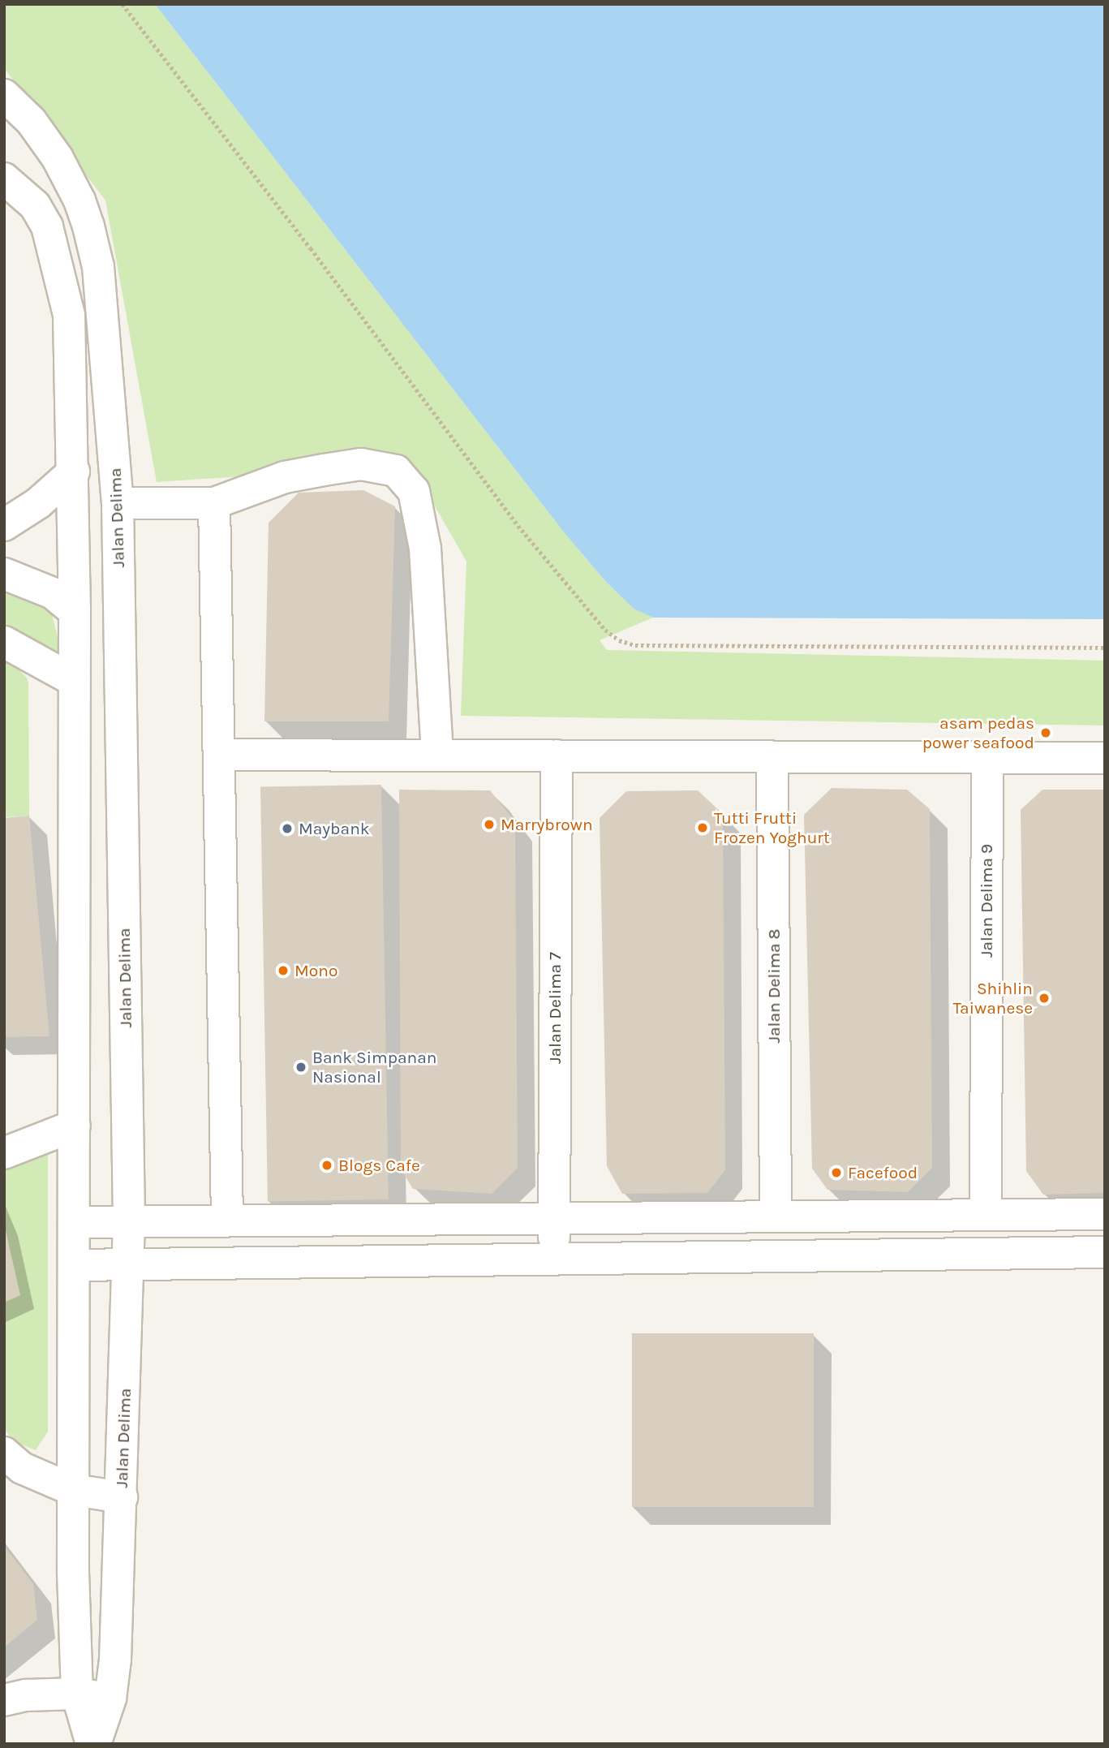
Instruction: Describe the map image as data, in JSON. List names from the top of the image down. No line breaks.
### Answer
{"streets":{"street":["Jalan Delima","Jalan Delima 9","Jalan Delima 8","Jalan Delima 7"]},"places":["asam pedas power seafood","Marrybrown","Tutti Frutti Frozen Yoghurt","Maybank","Mono","Shihlin Taiwanese","Bank Simpanan Nasional","Blogs Cafe","Facefood"]}
